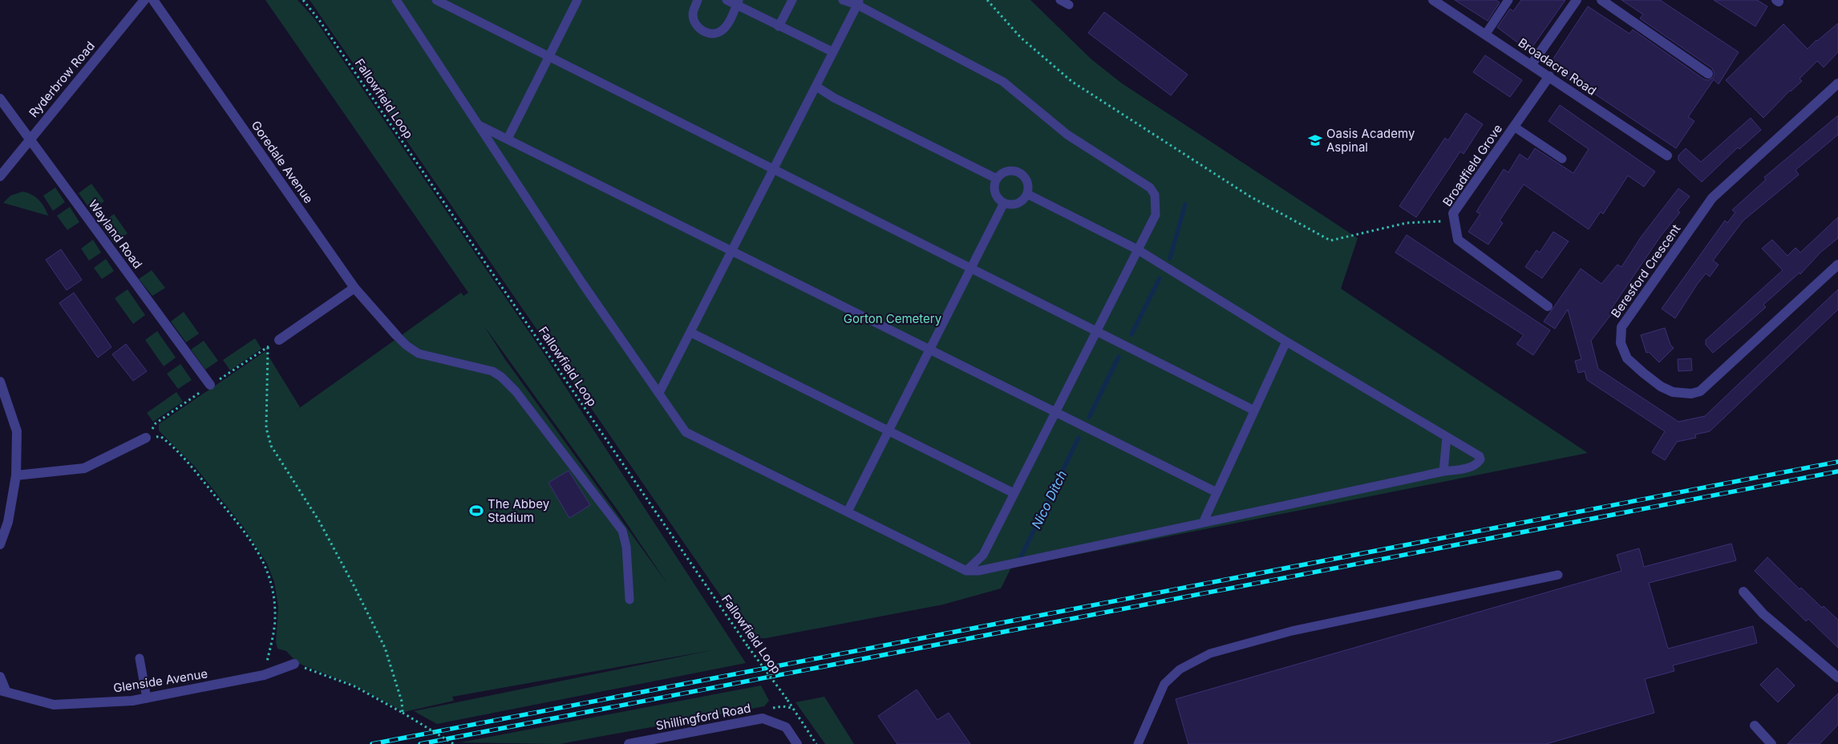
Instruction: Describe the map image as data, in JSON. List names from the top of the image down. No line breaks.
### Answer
{"streets":{"street":["Broadacre Road","Ryderbrow Road","Goredale Avenue","Broadfield Grove","Wayland Road","Beresford Crescent","Glenside Avenue","Shillingford Road"],"path":["Fallowfield Loop"]},"crossings":[["Broadacre Road","Broadfield Grove"],["Ryderbrow Road","Wayland Road"]],"water":["Nico Ditch"],"parks":["Gorton Cemetery"],"places":{"school or university":["Oasis Academy Aspinal"],"sports":["The Abbey Stadium"]}}
